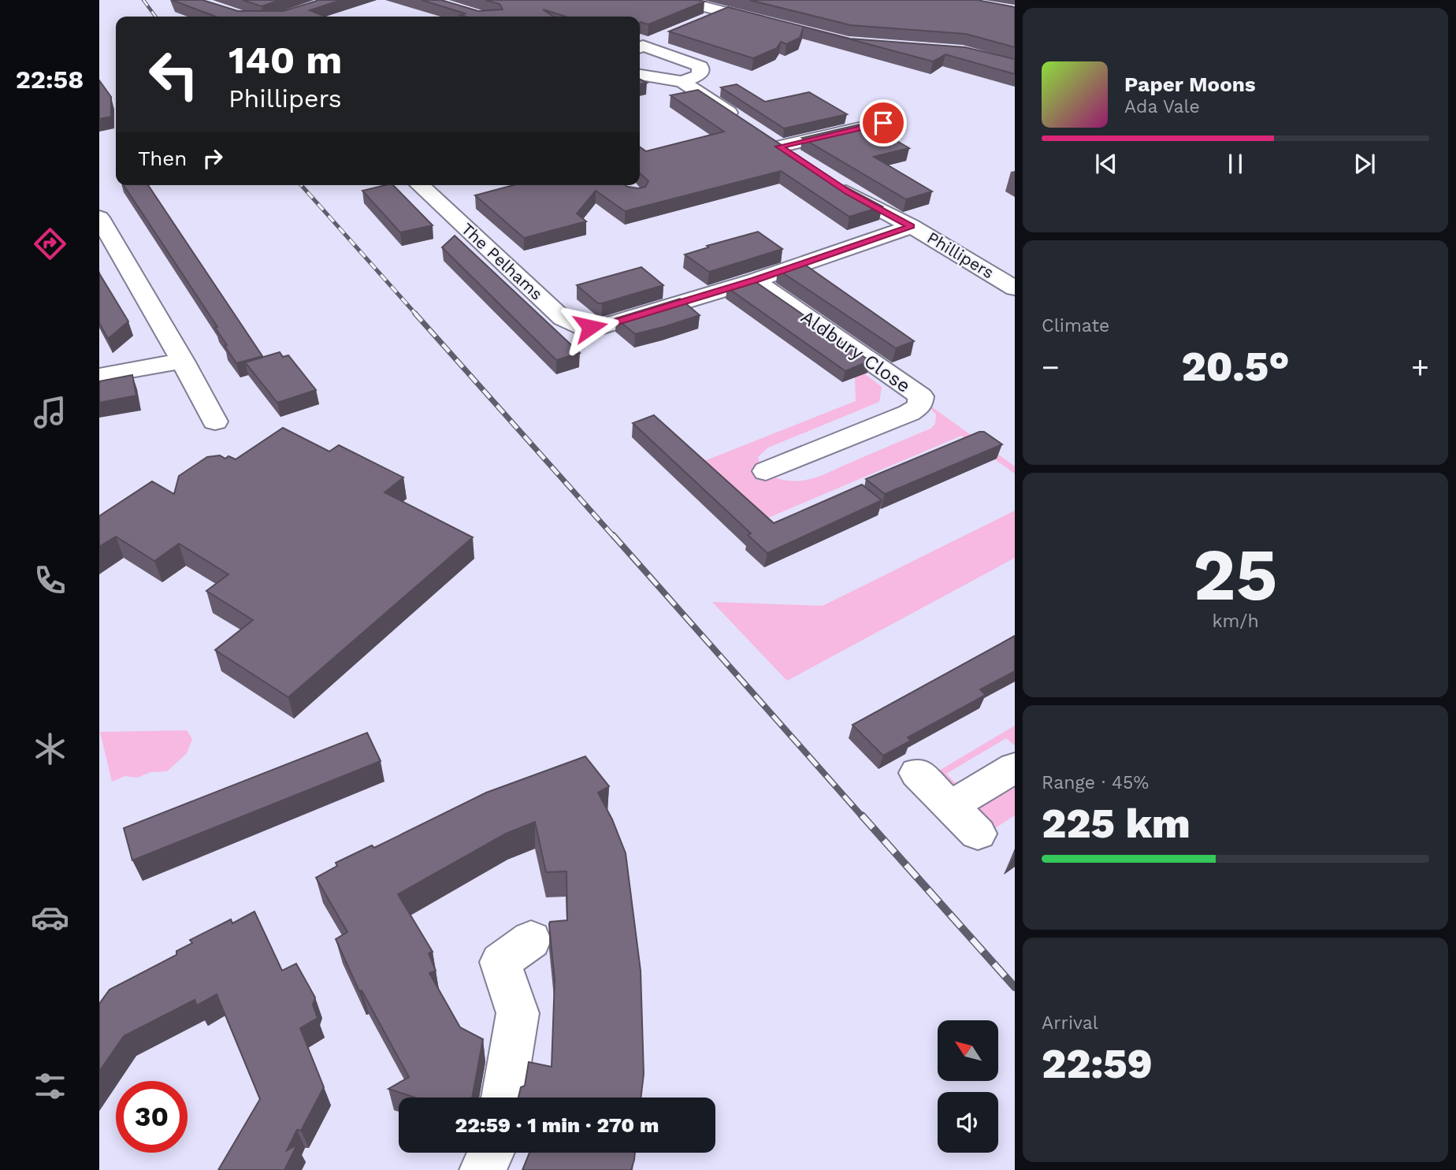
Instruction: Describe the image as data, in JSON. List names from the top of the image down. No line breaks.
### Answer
{"streets":{"street":["Phillipers","The Pelhams","Aldbury Close"]},"crossings":[["Phillipers","The Pelhams"],["The Pelhams","Aldbury Close"]],"north":"top left","page":{"tabs":"22:58","turn":["140 m","Phillipers"],"song":["Paper Moons","Ada Vale"],"then":"Then","tile":["Climate",["25","km/h"],["Range · 45%","225 km"],["Arrival","22:59"]],"heat":["−","20.5°","+"],"limit":"30","trip":"22:59 · 1 min · 270 m"}}
